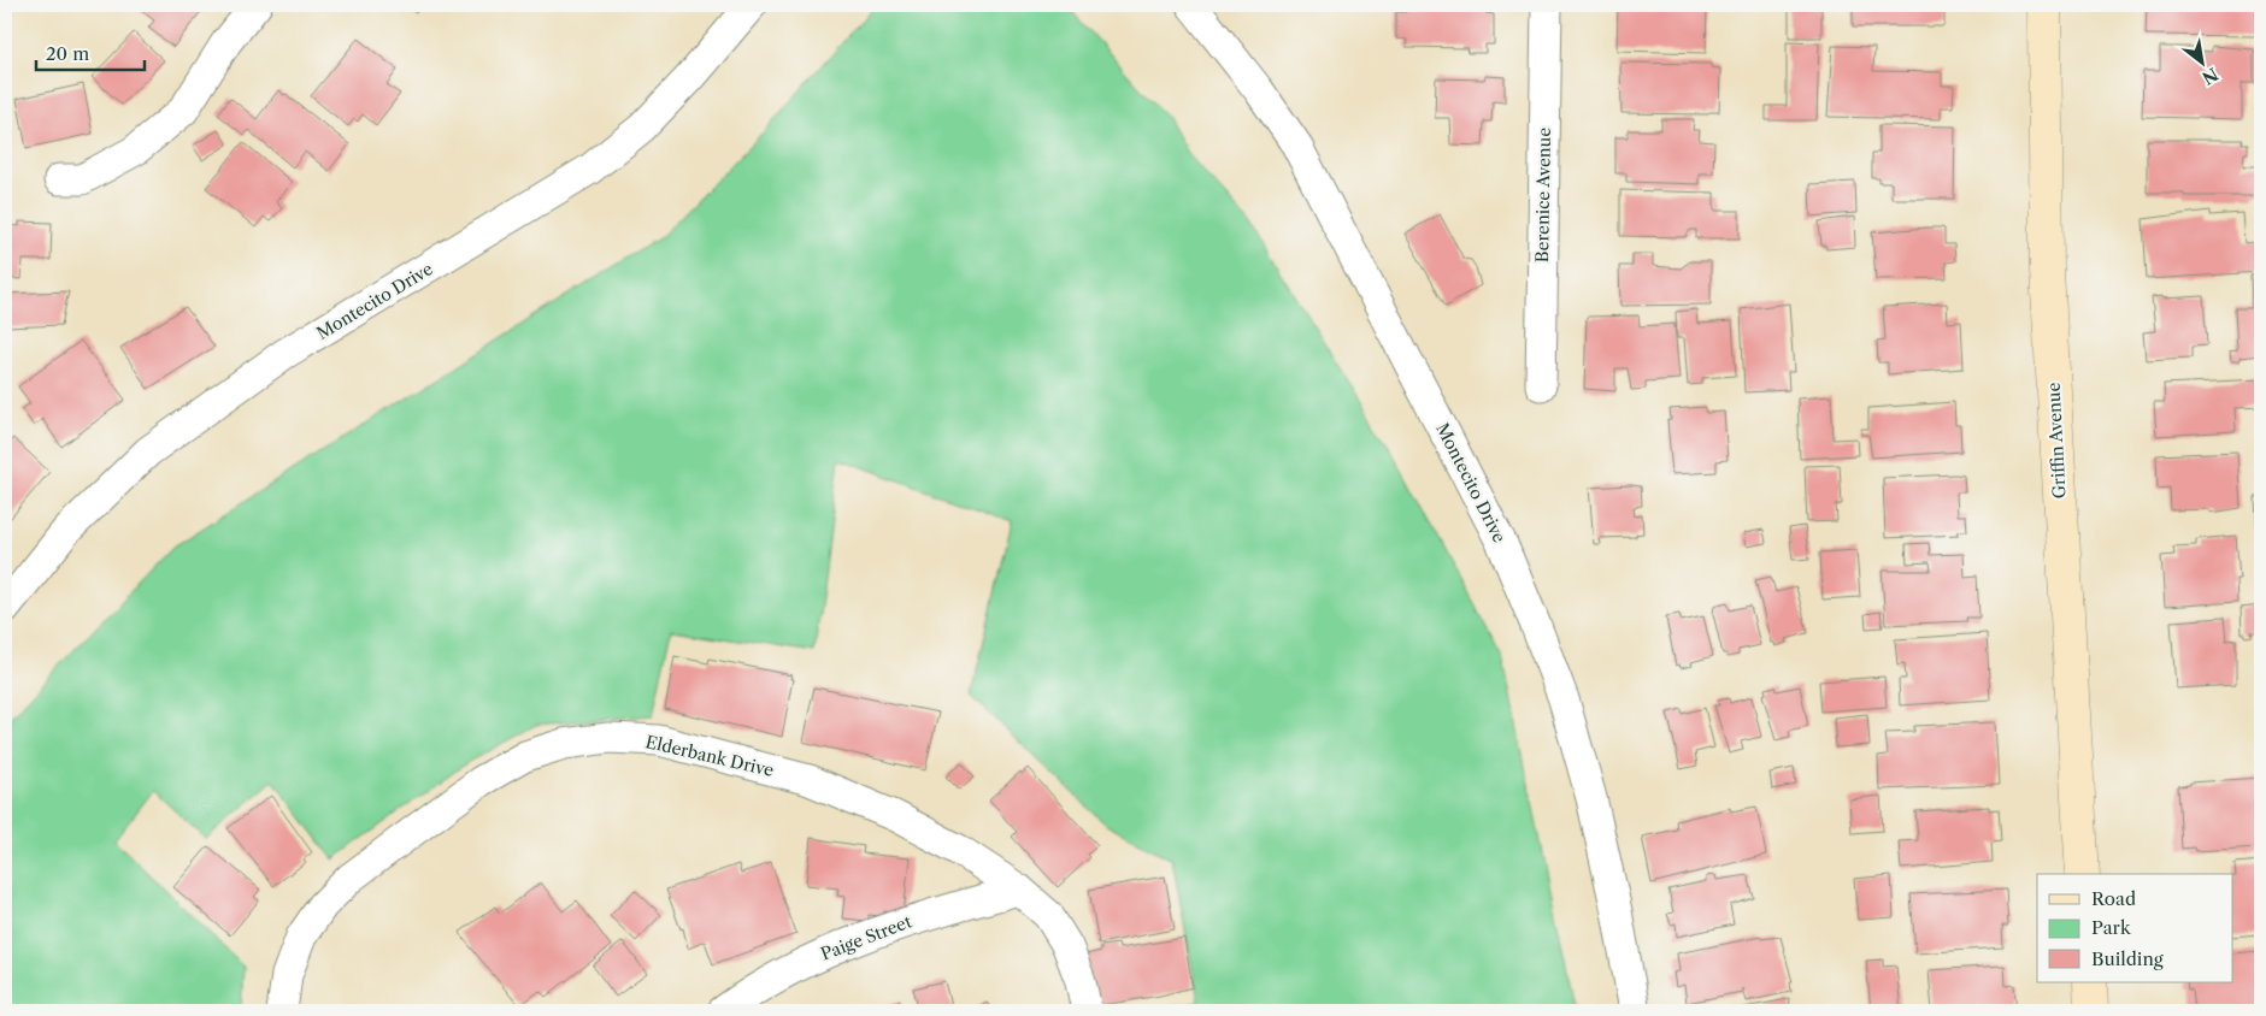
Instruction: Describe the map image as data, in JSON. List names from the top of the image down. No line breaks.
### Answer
{"streets":{"street":["Berenice Avenue","Montecito Drive","Griffin Avenue","Elderbank Drive","Paige Street"]},"crossings":[["Elderbank Drive","Paige Street"]],"legend":["Road","Park","Building"],"scale_bar":"20 m","north":"bottom right"}
